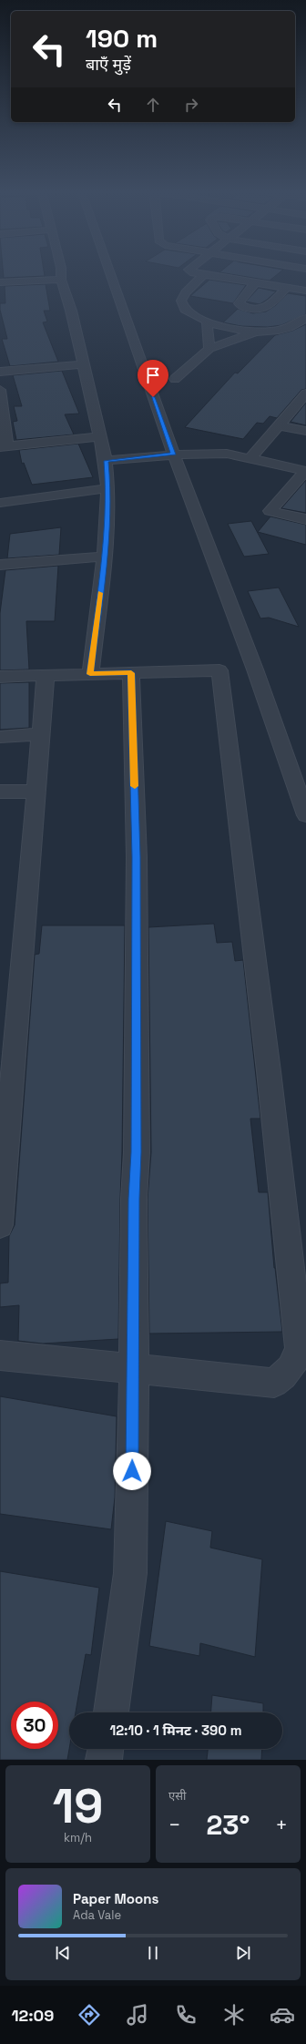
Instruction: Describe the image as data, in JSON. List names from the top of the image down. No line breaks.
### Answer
{"page":{"turn":["190 m","बाएँ मुड़ें"],"limit":"30","trip":"12:10 · 1 मिनट · 390 m","tile":[["19","km/h"],"एसी"],"heat":["−","23°","+"],"song":["Paper Moons","Ada Vale"],"tabs":"12:09"}}
